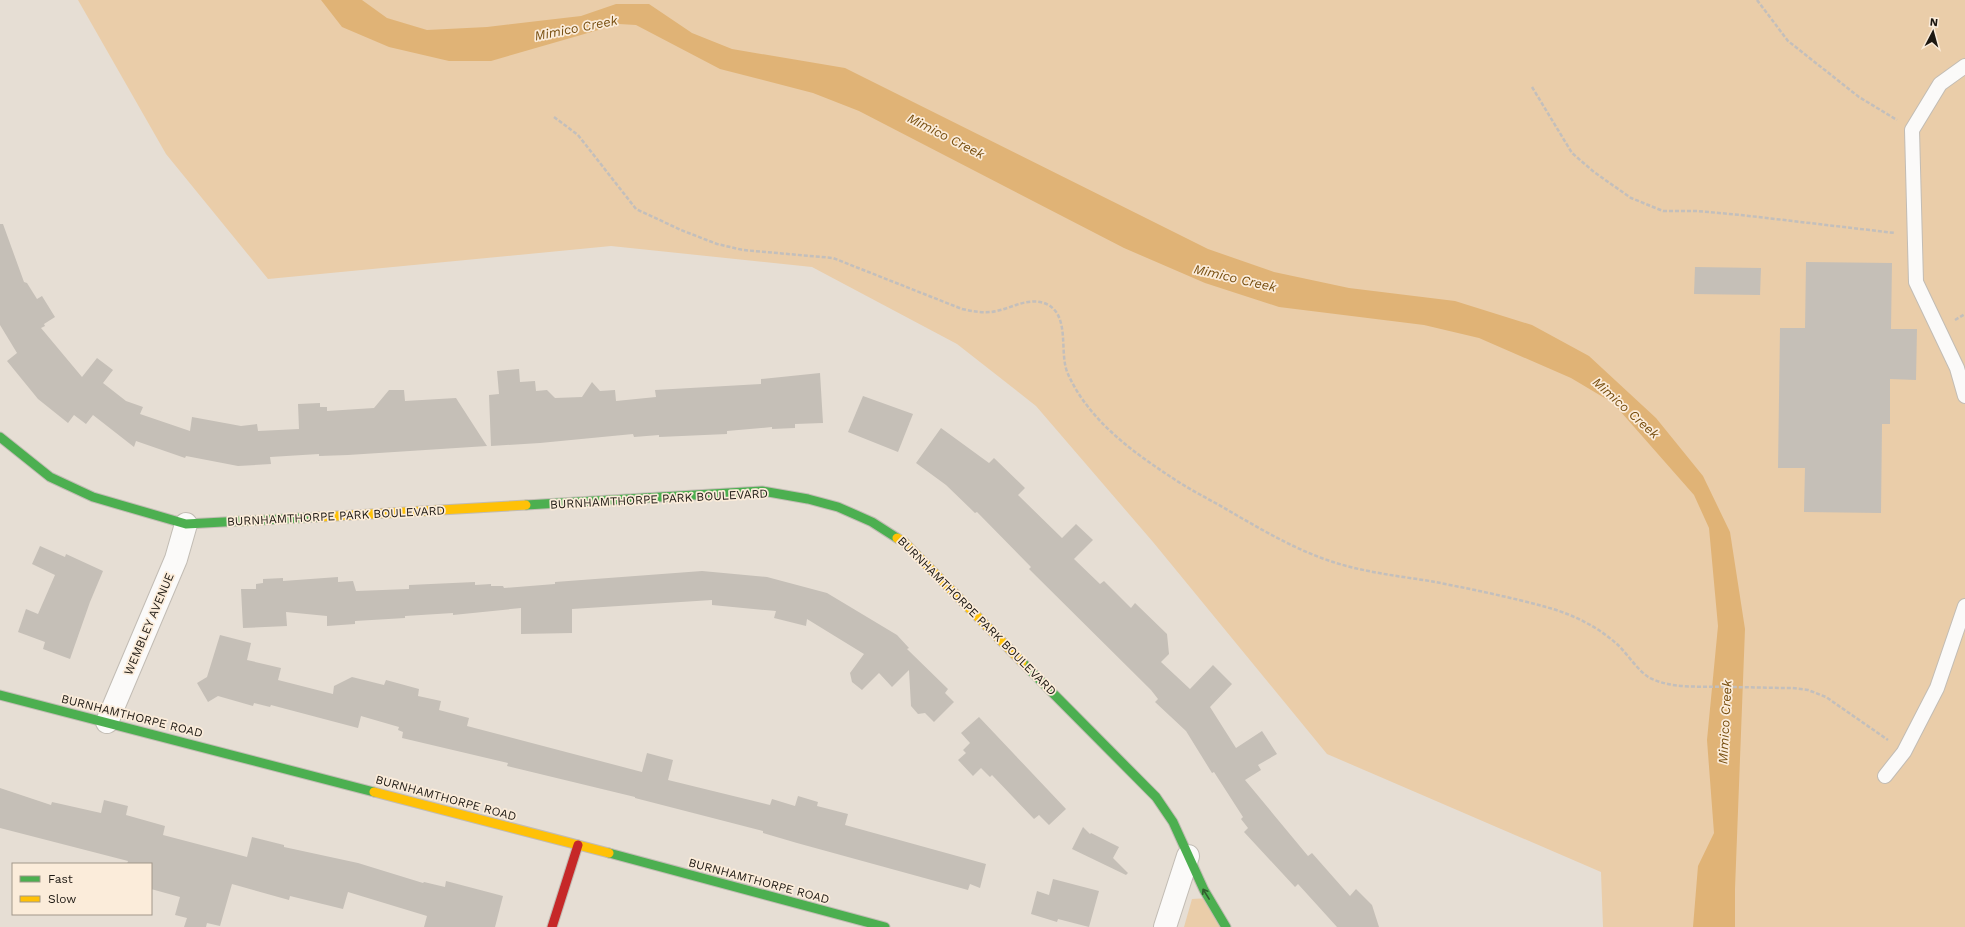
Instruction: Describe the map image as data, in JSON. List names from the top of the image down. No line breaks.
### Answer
{"streets":{"street":["BURNHAMTHORPE PARK BOULEVARD","WEMBLEY AVENUE","BURNHAMTHORPE ROAD"]},"crossings":[["BURNHAMTHORPE PARK BOULEVARD","WEMBLEY AVENUE"],["WEMBLEY AVENUE","BURNHAMTHORPE ROAD"]],"water":["Mimico Creek"],"legend":["Fast","Slow"],"north":"top"}
